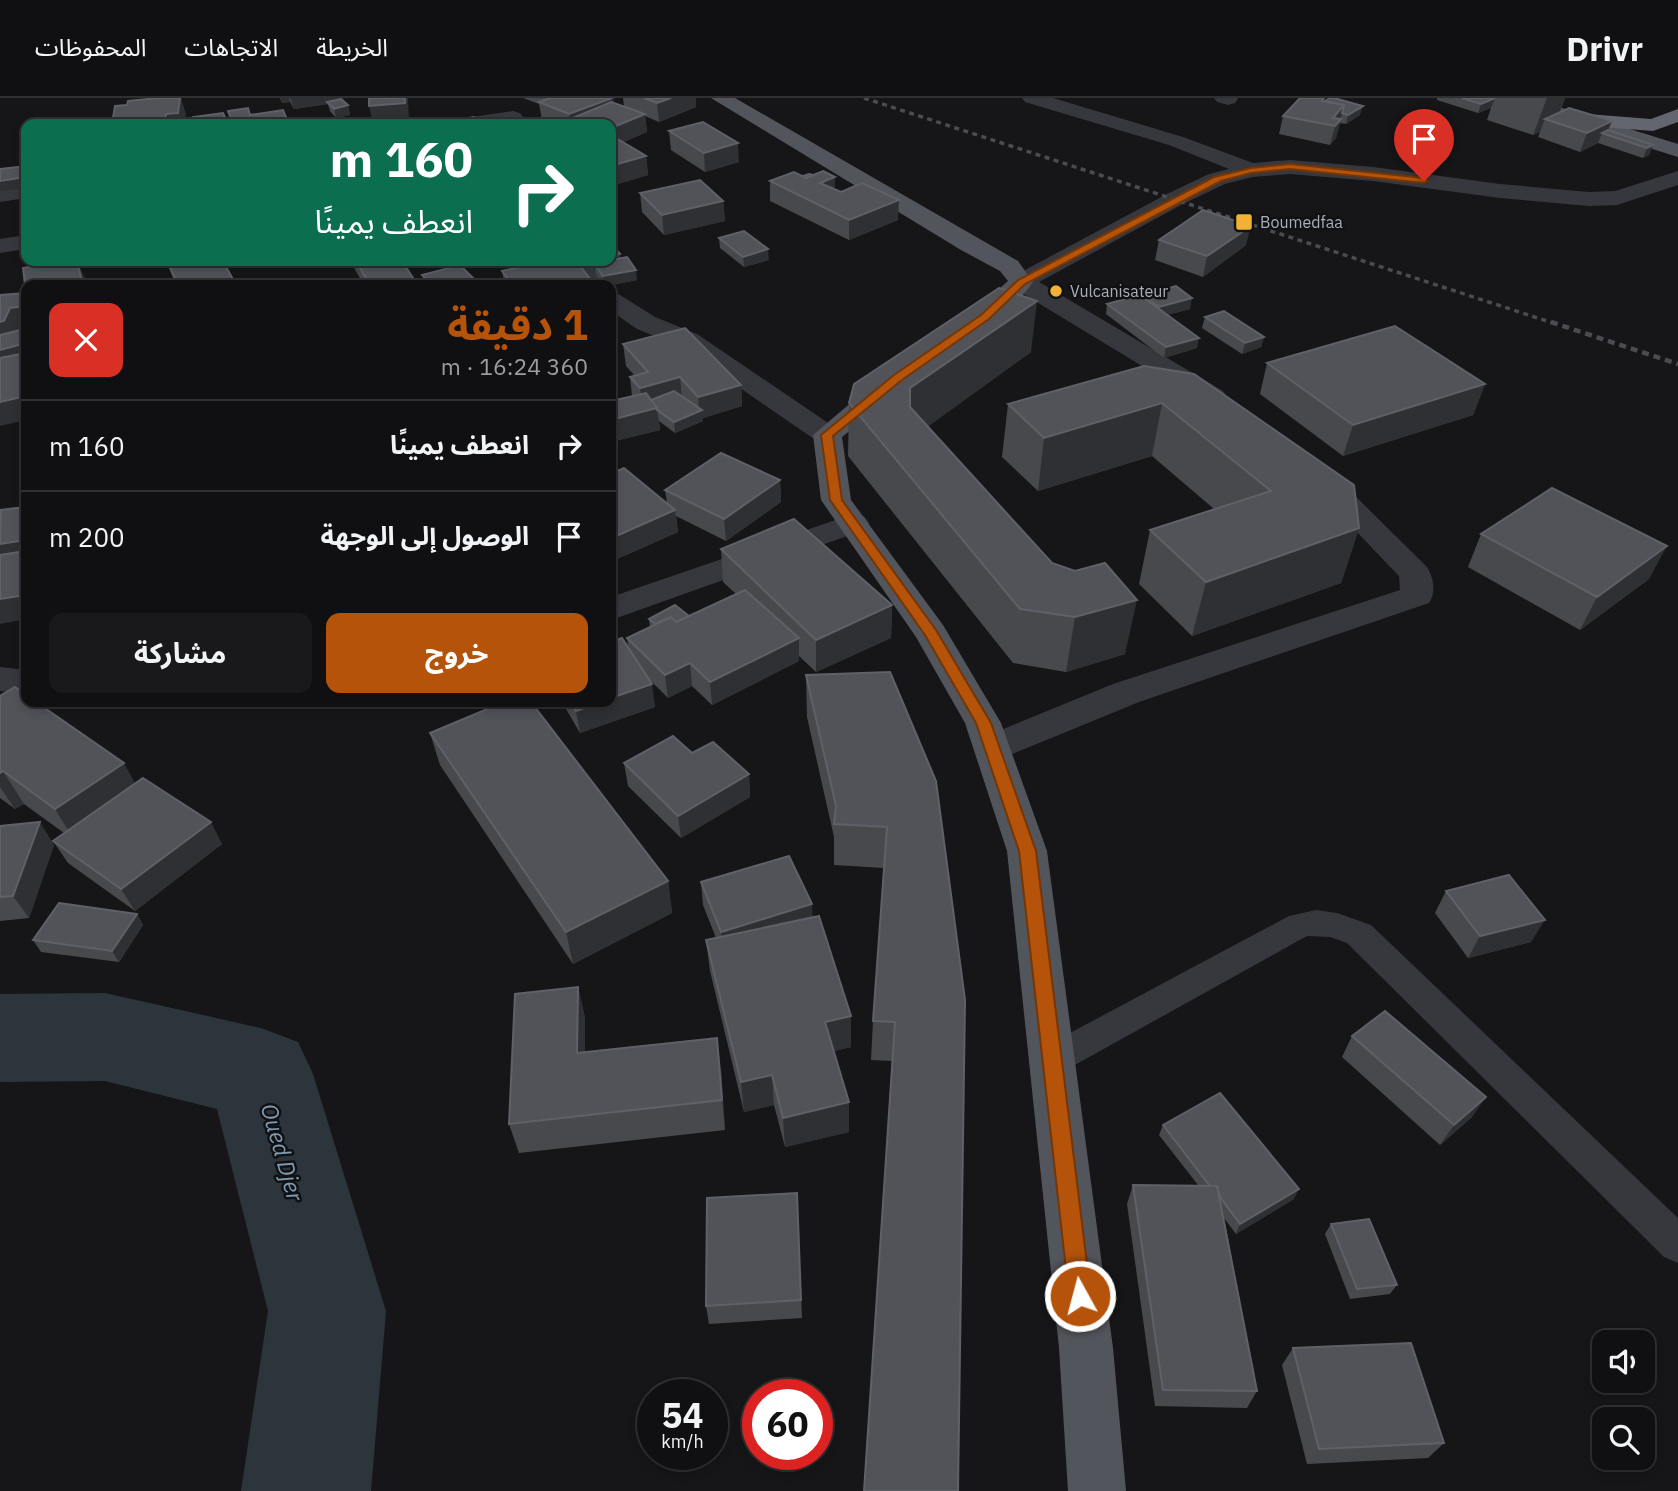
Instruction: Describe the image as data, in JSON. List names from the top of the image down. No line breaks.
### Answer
{"water":["Oued Djer"],"places":{"transit":["Boumedfaa"],"other":["Vulcanisateur"]},"page":{"header":"Drivr","nav":["الخريطة","الاتجاهات","المحفوظات"],"turn":["160 m","انعطف يمينًا"],"heading":["1 دقيقة","360 m · 16:24"],"list":[{"name":"انعطف يمينًا","value":"160 m"},{"name":"الوصول إلى الوجهة","value":"200 m"}],"buttons":["خروج","مشاركة"],"speed":"54 km/h","limit":"60"}}
